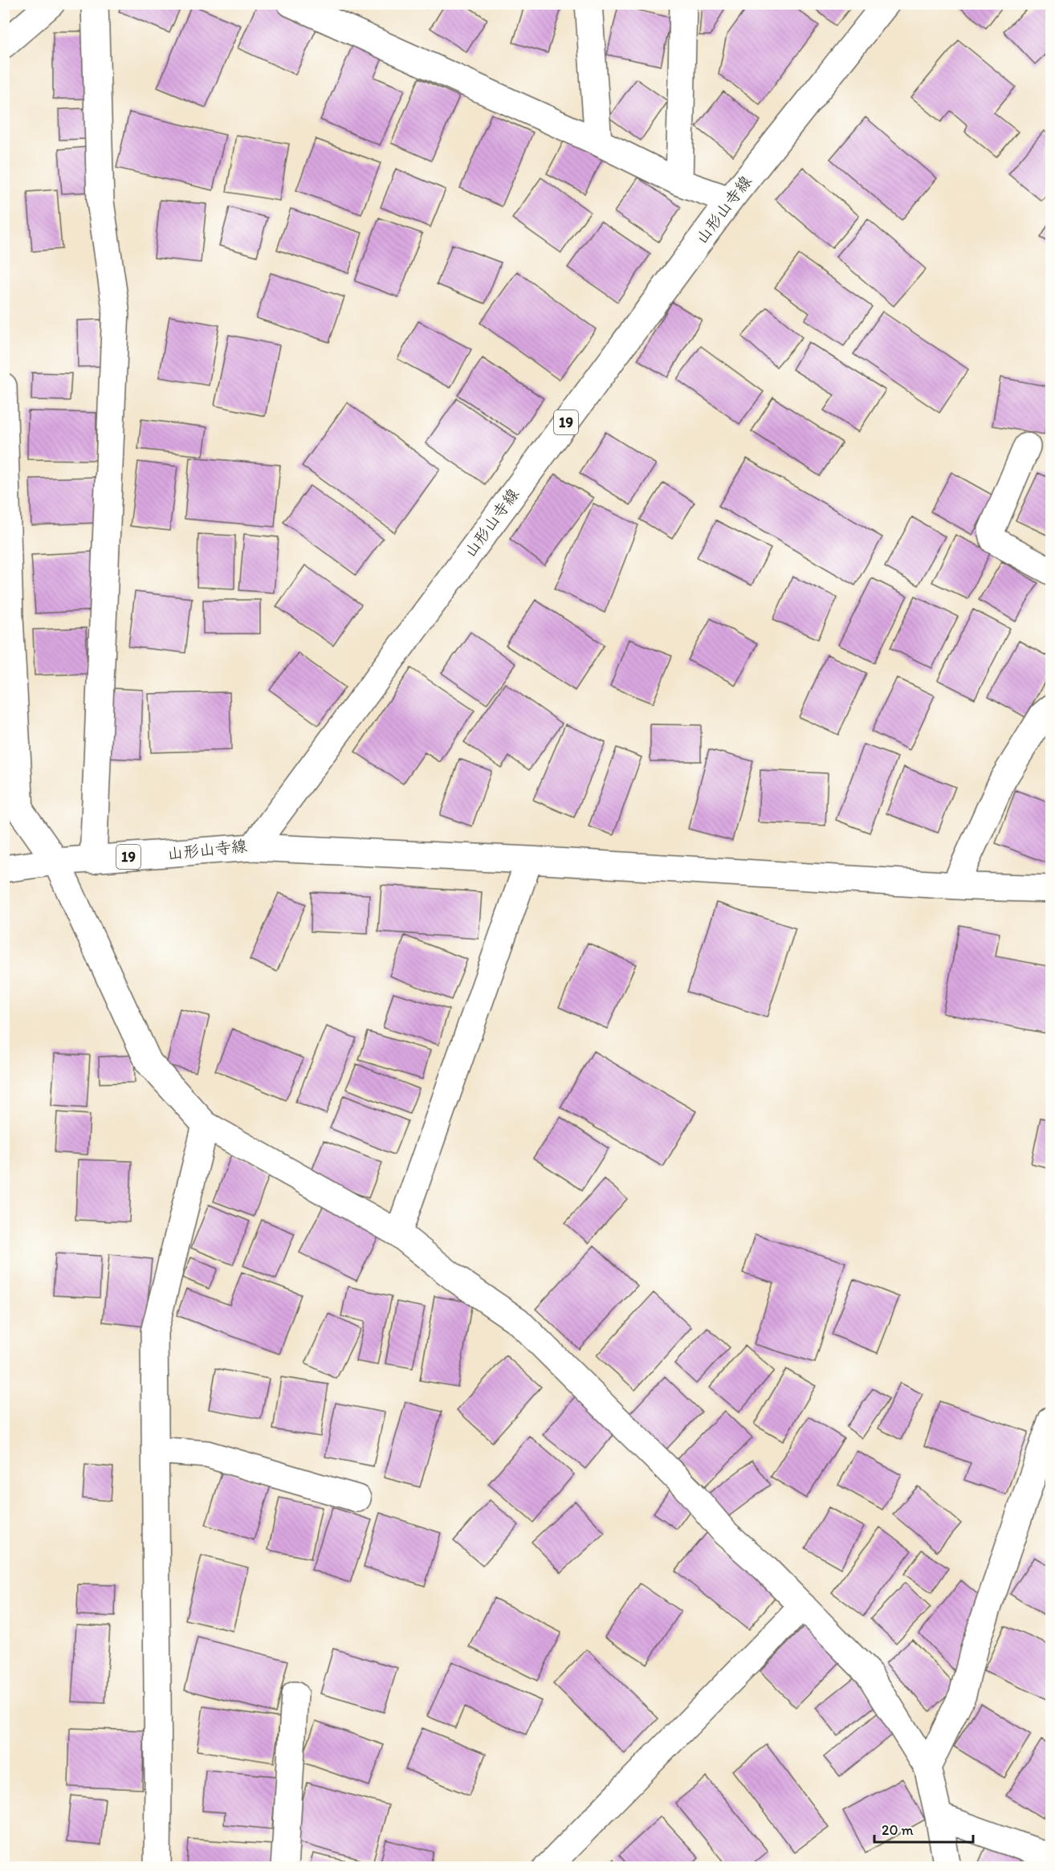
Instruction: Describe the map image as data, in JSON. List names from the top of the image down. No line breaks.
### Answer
{"streets":{"main road":["山形山寺線","19"]},"scale_bar":"20 m"}
